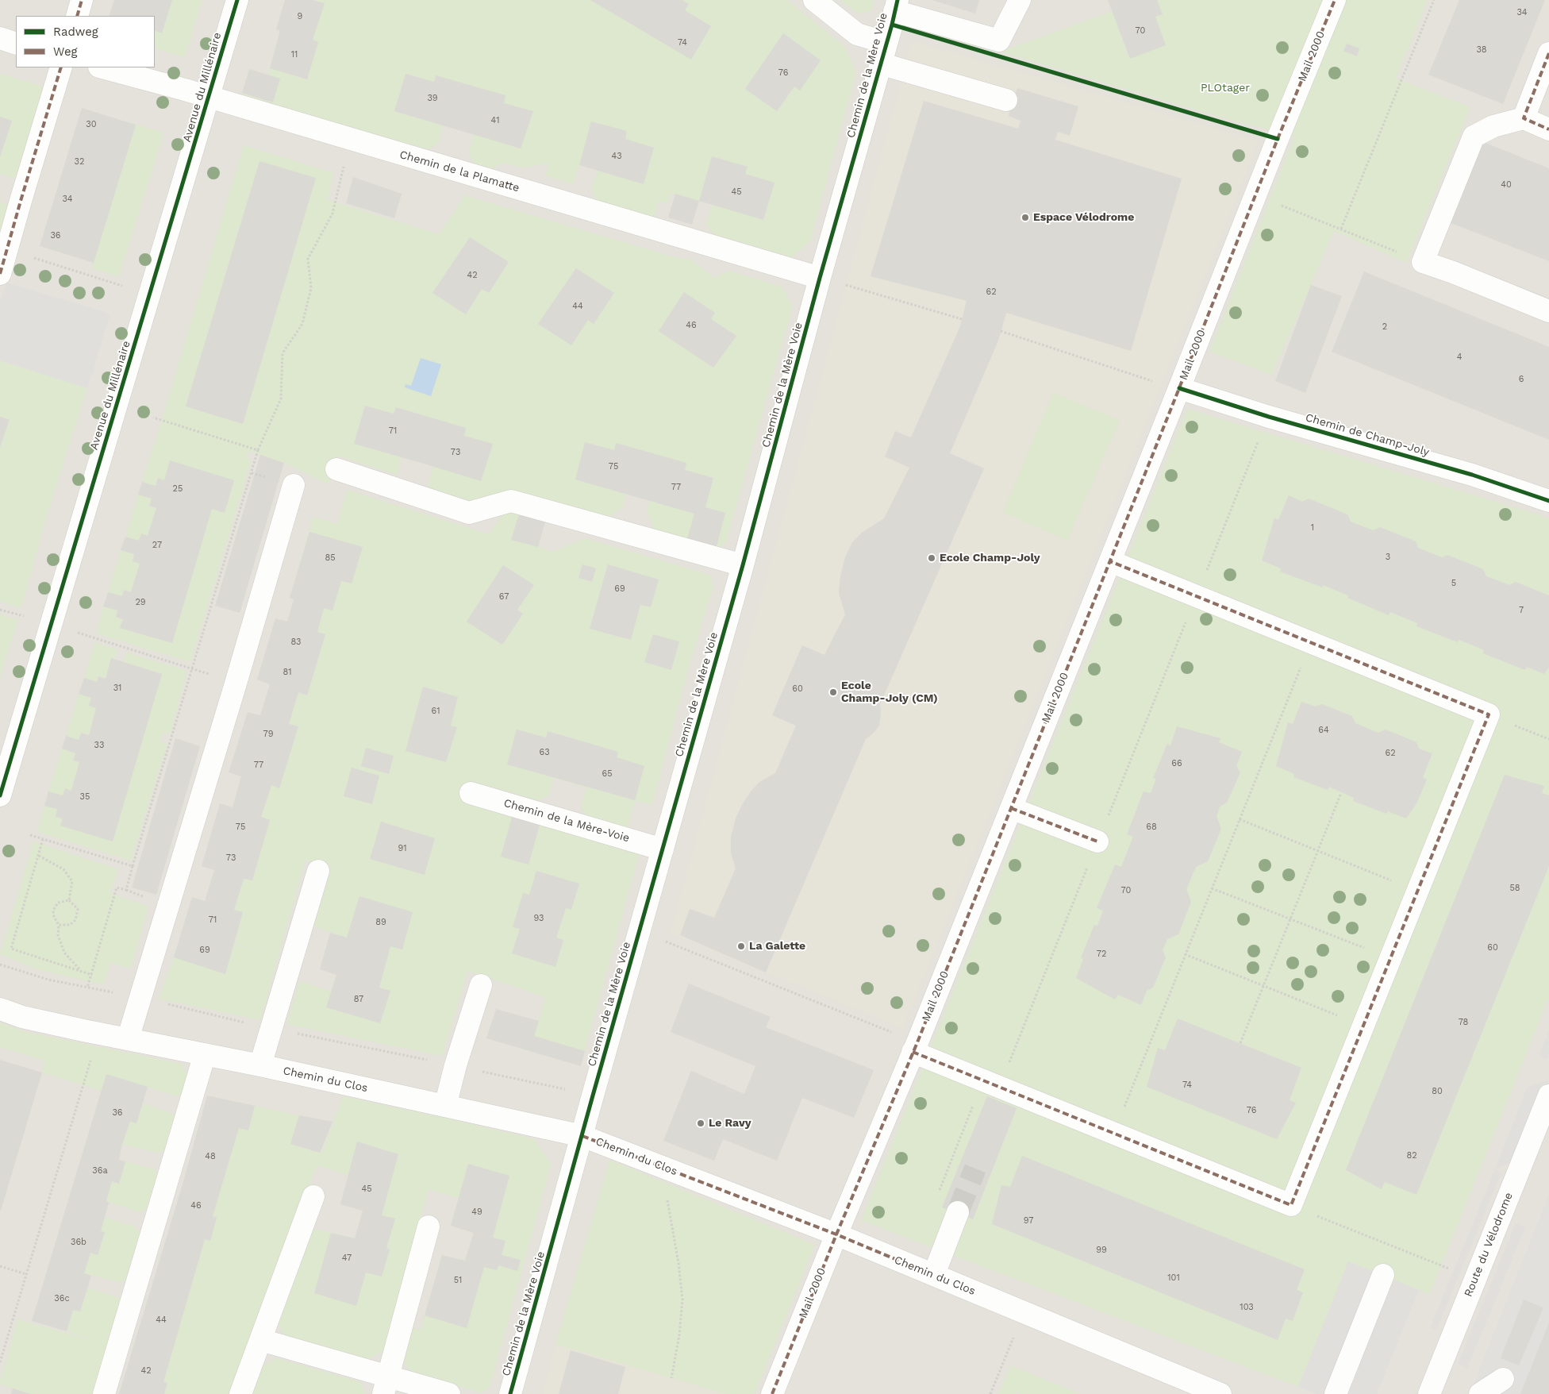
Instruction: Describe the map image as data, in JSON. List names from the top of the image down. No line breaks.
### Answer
{"streets":{"street":["Mail 2000","Chemin de la Mère Voie","Avenue du Millénaire","Chemin de la Plamatte","Chemin de Champ-Joly","Chemin de la Mère-Voie","Chemin du Clos","Route du Vélodrome"]},"crossings":[["Mail 2000","Chemin de Champ-Joly"],["Mail 2000","Chemin du Clos"],["Chemin de la Mère Voie","Chemin de la Plamatte"],["Chemin de la Mère Voie","Chemin de la Mère-Voie"],["Chemin de la Mère Voie","Chemin du Clos"],["Avenue du Millénaire","Chemin de la Plamatte"]],"parks":["PLOtager"],"places":["Espace Vélodrome","Ecole Champ-Joly","Ecole Champ-Joly (CM)","La Galette","Le Ravy"],"house_numbers":["34","9","70","74","38","11","76","39","41","30","43","32","40","45","34","36","42","62","44","46","2","4","6","71","73","75","77","25","1","27","3","85","5","69","67","29","7","83","81","31","60","61","64","79","33","63","62","66","77","65","35","75","68","91","73","58","70","93","71","89","60","69","72","87","78","74","80","76","36","82","48","36a","45","46","49","97","36b","99","47","101","51","36c","103","44","42"],"legend":["Radweg","Weg"]}
